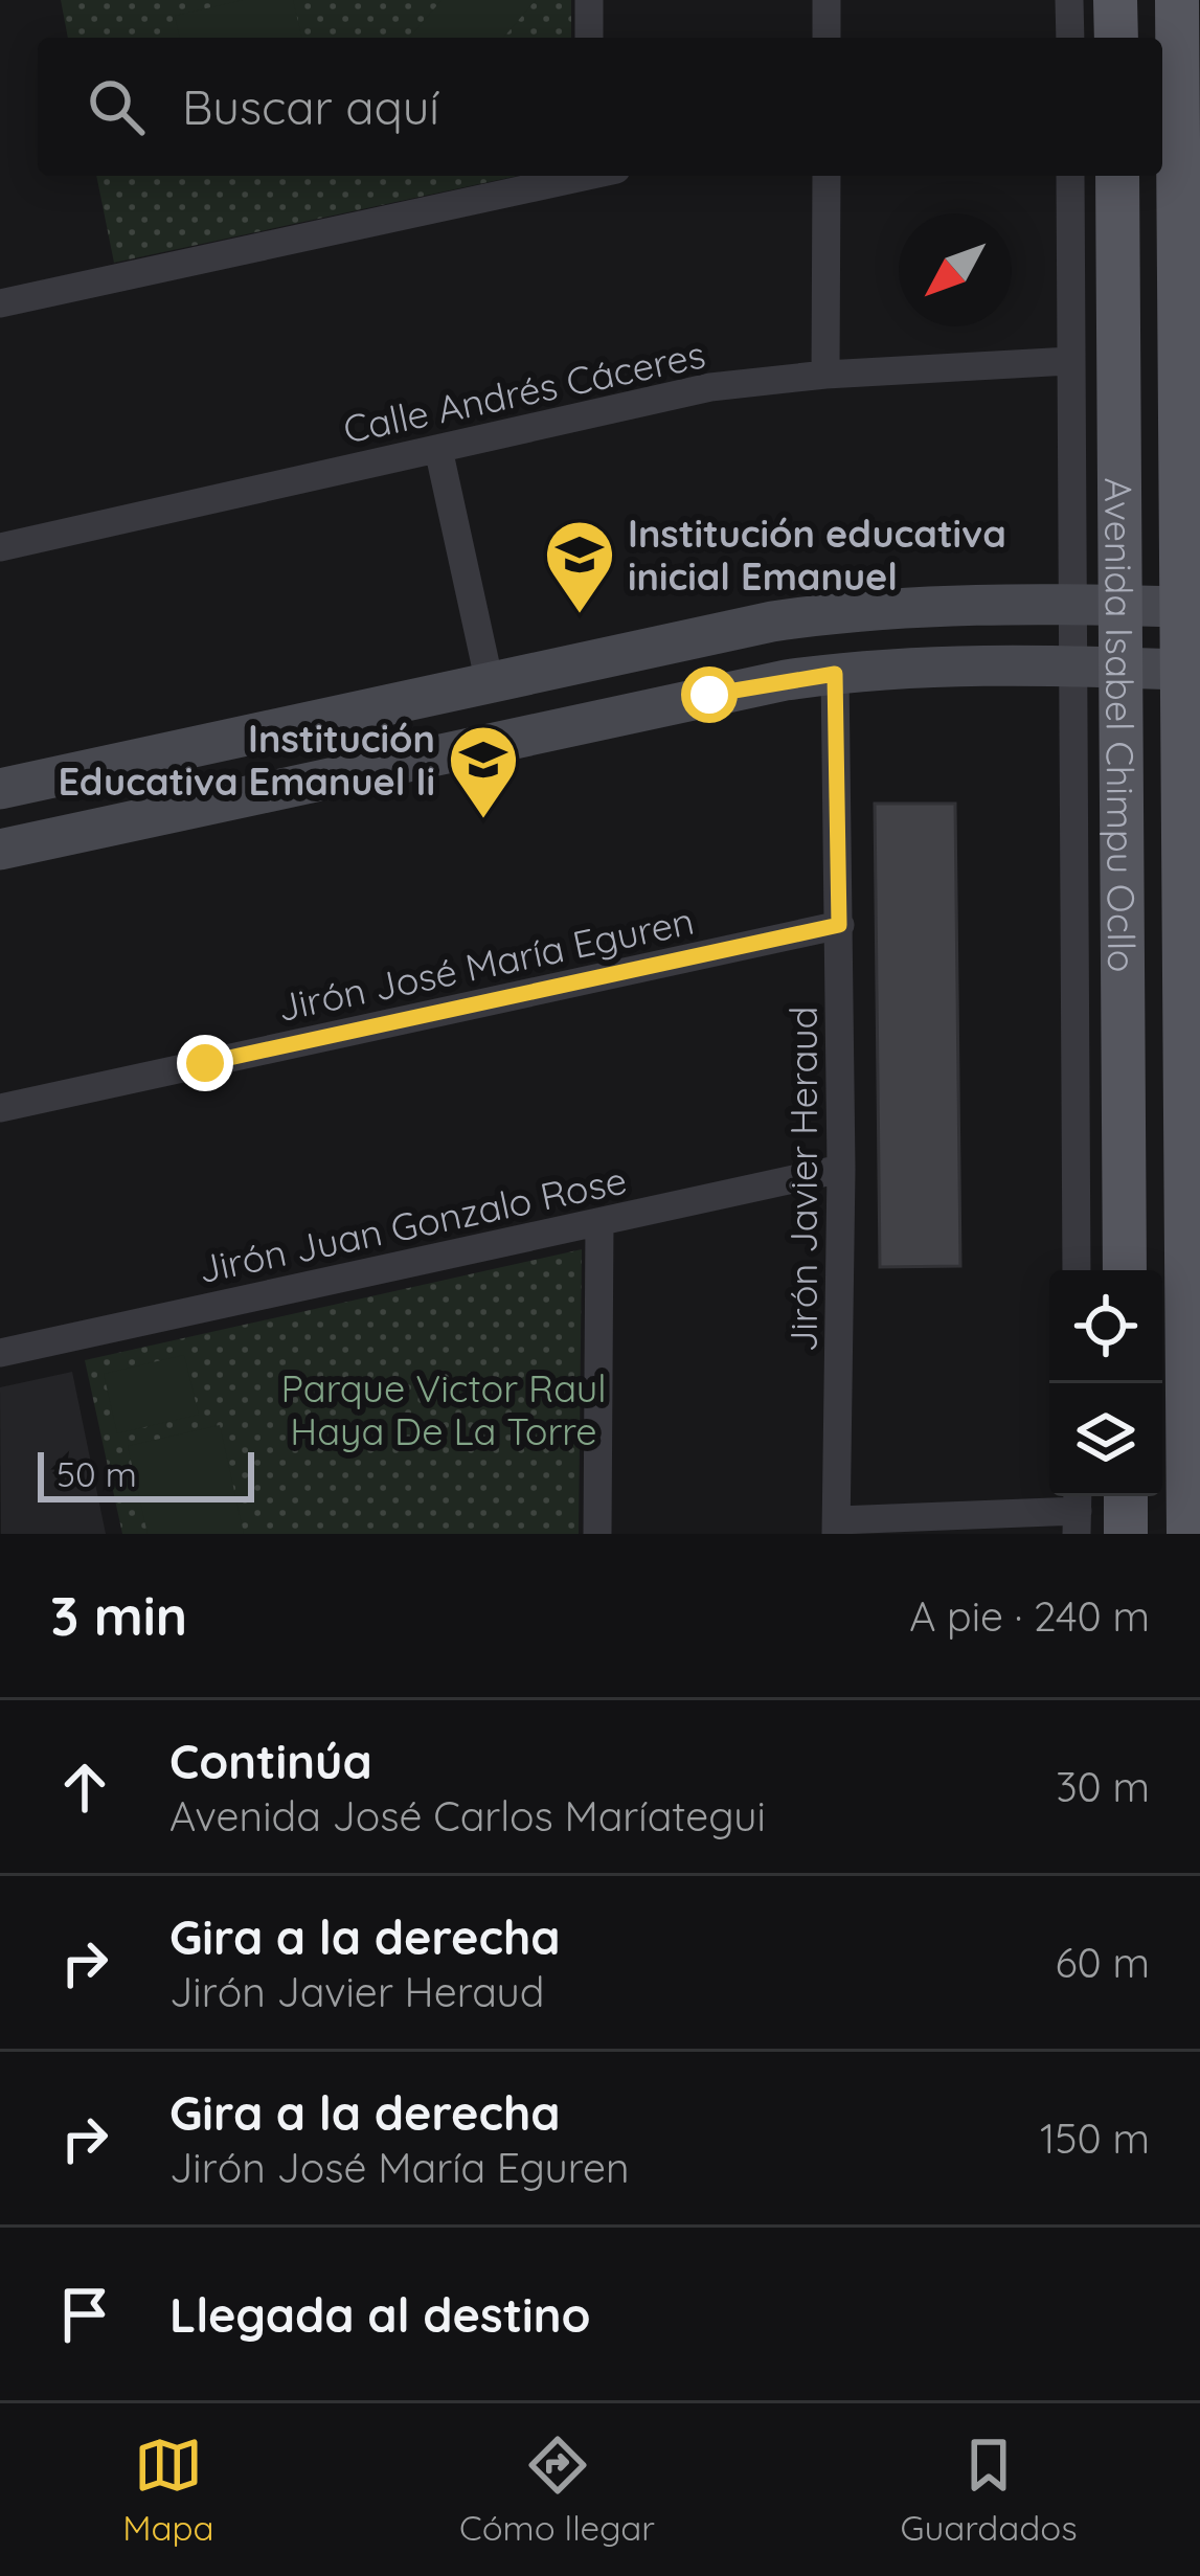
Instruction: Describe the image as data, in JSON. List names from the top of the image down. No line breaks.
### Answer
{"streets":{"main road":["Avenida Isabel Chimpu Ocllo"],"street":["Calle Andrés Cáceres","Jirón José María Eguren","Jirón Javier Heraud","Jirón Juan Gonzalo Rose"]},"crossings":[["Calle Andrés Cáceres","Avenida Isabel Chimpu Ocllo"],["Jirón José María Eguren","Jirón Javier Heraud"],["Jirón Javier Heraud","Jirón Juan Gonzalo Rose"]],"parks":["Parque Victor Raul Haya De La Torre"],"places":{"school or university":["Institución educativa inicial Emanuel","Institución Educativa Emanuel Ii"]},"scale_bar":"50 m","north":"bottom left","page":{"search":"Buscar aquí","scale":"50 m","heading":["3 min","A pie · 240 m"],"list":[["Continúa","Avenida José Carlos Maríategui","30 m"],["Gira a la derecha","Jirón Javier Heraud","60 m"],["Gira a la derecha","Jirón José María Eguren","150 m"],"Llegada al destino"],"nav":["Mapa","Cómo llegar","Guardados"]}}
